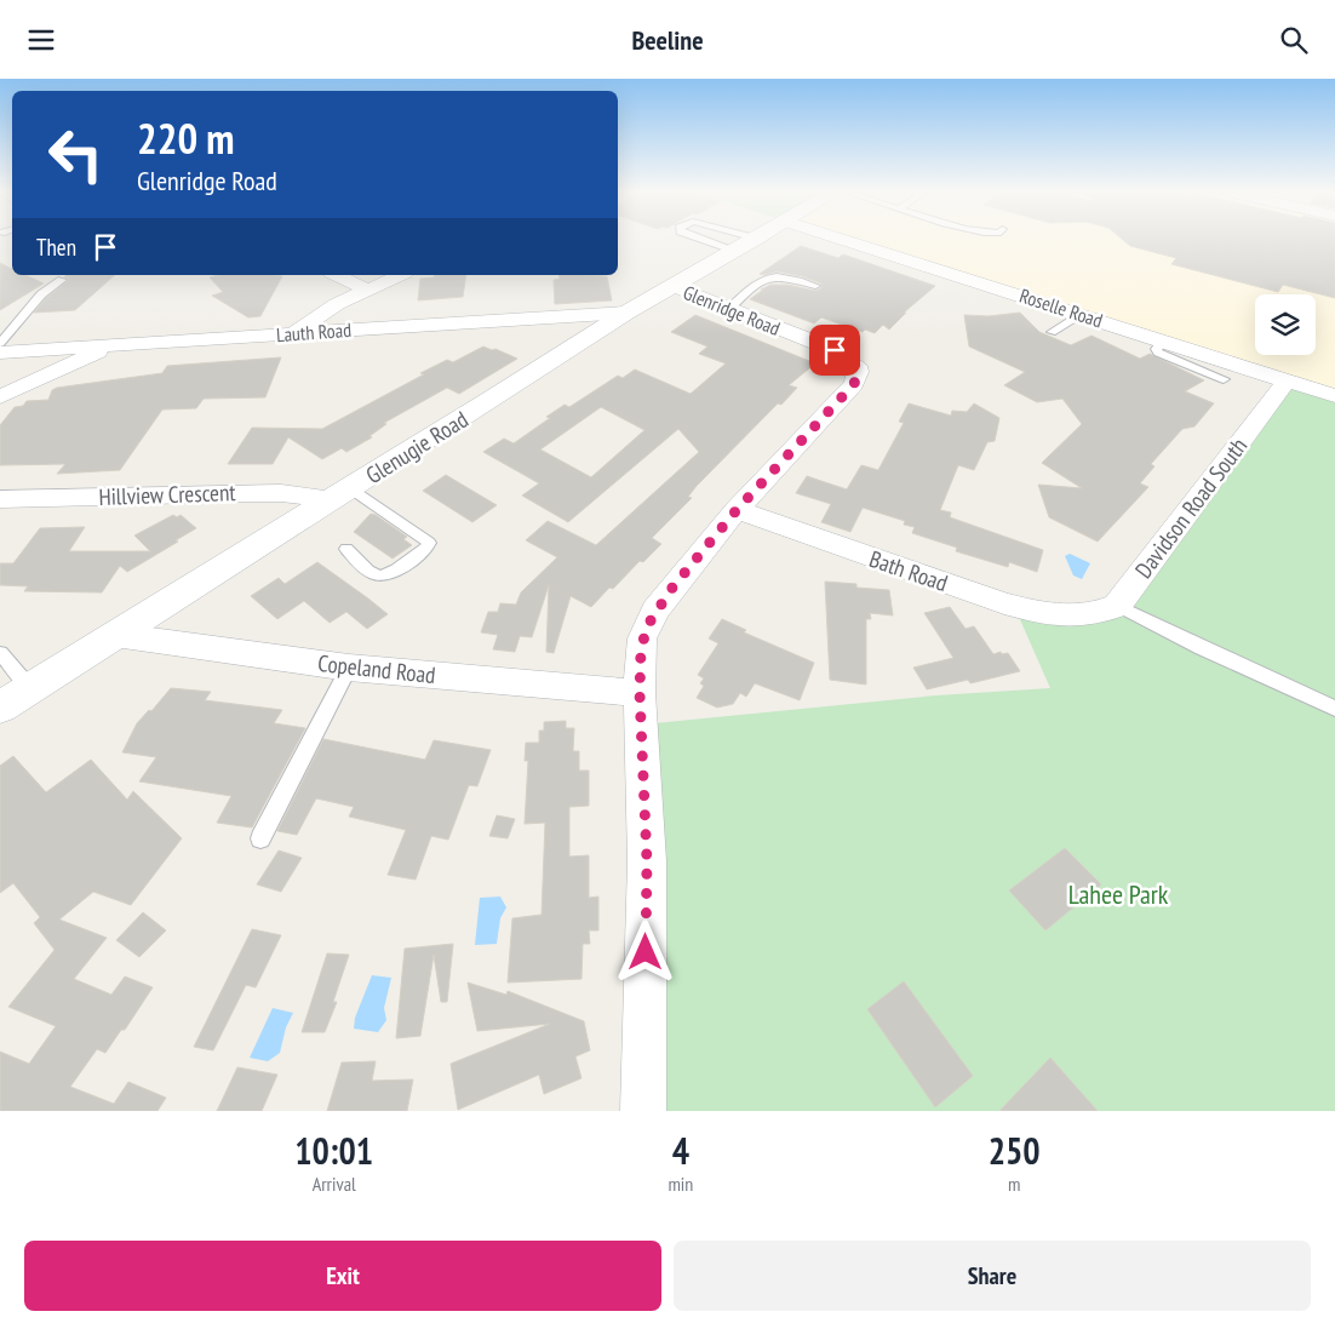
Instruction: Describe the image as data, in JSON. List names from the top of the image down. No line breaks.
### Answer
{"streets":{"street":["Roselle Road","Glenridge Road","Lauth Road","Glenugie Road","Hillview Crescent","Davidson Road South","Bath Road","Copeland Road"]},"crossings":[["Roselle Road","Davidson Road South"],["Glenridge Road","Glenugie Road"],["Glenridge Road","Bath Road"],["Lauth Road","Glenugie Road"],["Glenugie Road","Hillview Crescent"],["Glenugie Road","Copeland Road"],["Davidson Road South","Bath Road"]],"parks":["Lahee Park"],"page":{"header":"Beeline","turn":["220 m","Glenridge Road"],"then":"Then","eta":["10:01","Arrival","4","min","250","m"],"buttons":["Exit","Share"]}}
